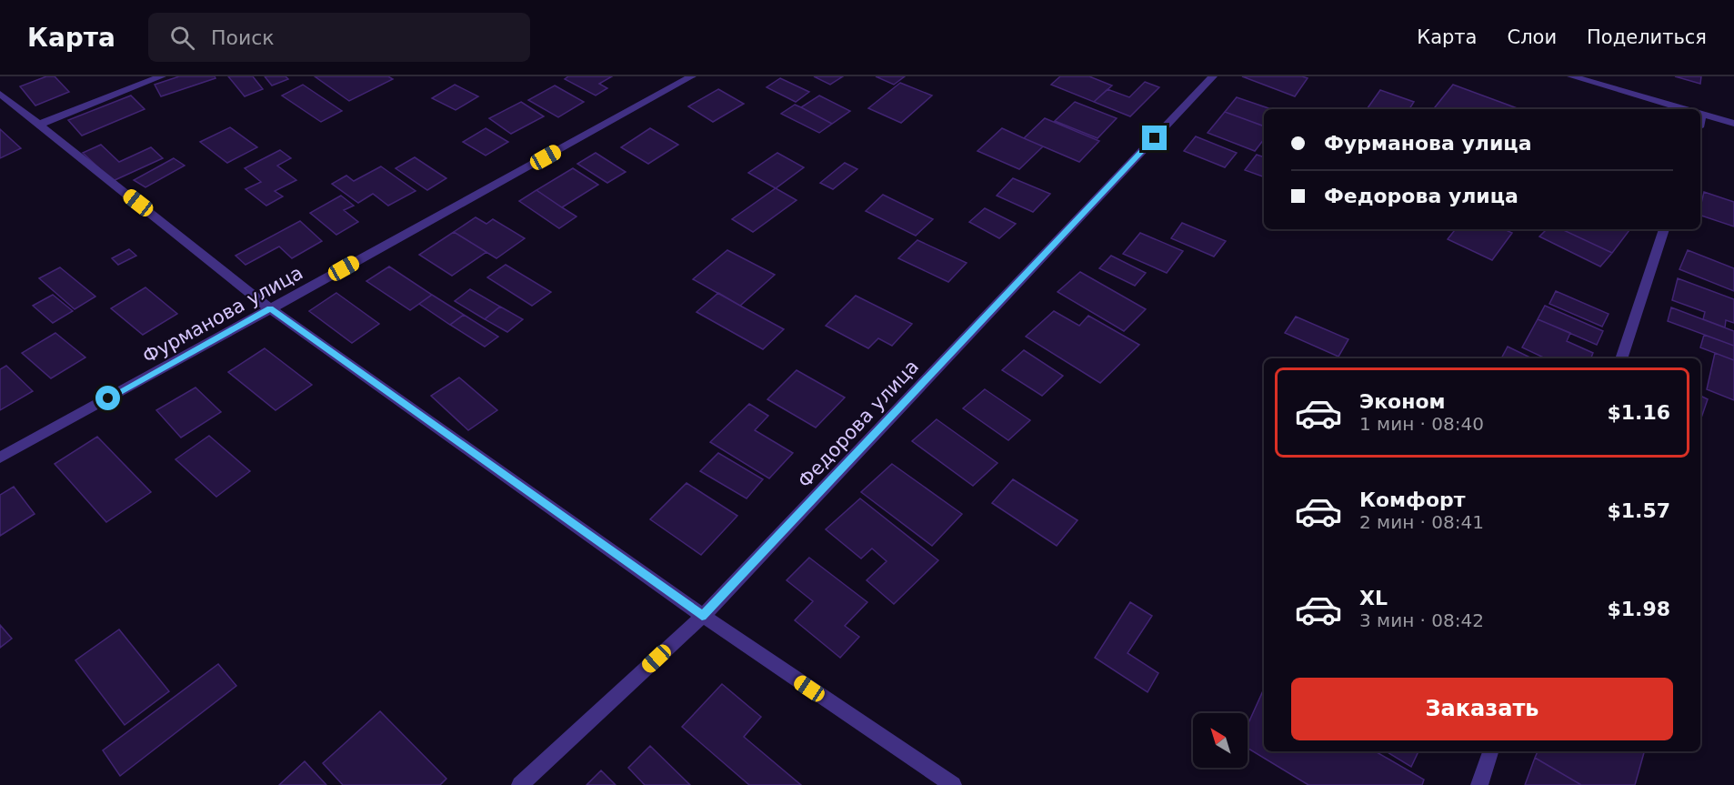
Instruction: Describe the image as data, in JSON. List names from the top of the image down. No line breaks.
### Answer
{"streets":{"street":["Фурманова улица","Федорова улица"]},"north":"top left","page":{"header":"Карта","search":"Поиск","nav":["Карта","Слои","Поделиться"],"banner":["Фурманова улица","Федорова улица"],"list":[{"name":"Эконом","note":"1 мин · 08:40","value":"$1.16"},{"name":"Комфорт","note":"2 мин · 08:41","value":"$1.57"},{"name":"XL","note":"3 мин · 08:42","value":"$1.98"}],"buttons":"Заказать"}}
